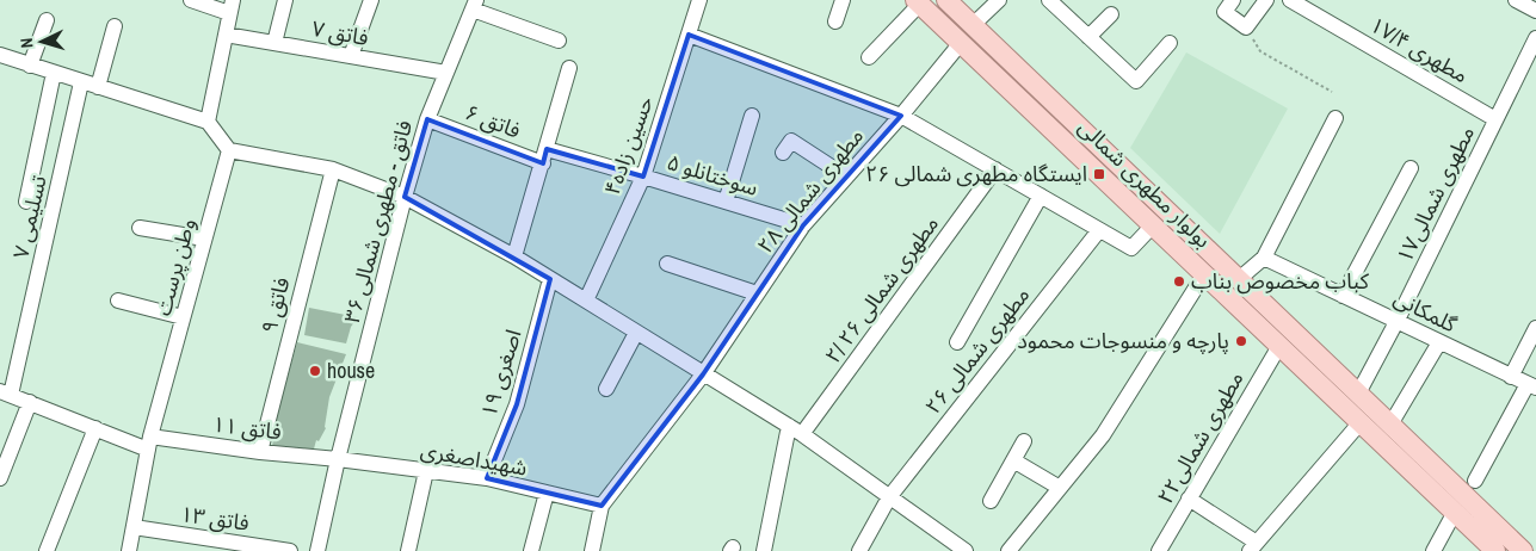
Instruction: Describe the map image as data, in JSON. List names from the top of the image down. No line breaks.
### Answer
{"streets":{"main road":["بولوار مطهری شمالی"],"street":["فاتق ۷","مطهری ۱۷/۴","فاتق ۶","حسین زاده۴","سوختانلو ۵","مطهری شمالی ۲۸","مطهری شمالی۱۷","تسلیمی ۷","فاتق - مطهری شمالی ۳۶","وطن پرست","مطهری شمالی ۲۶ /۲","فاتق ۹","گلمکانی","مطهری شمالی ۲۶","اصغری ۱۹","فاتق ۱۱","مطهری شمالی۲۲","شهیداصغری","فاتق ۱۳"]},"crossings":[["فاتق ۷","فاتق - مطهری شمالی ۳۶"],["مطهری ۱۷/۴","مطهری شمالی۱۷"],["فاتق ۶","حسین زاده۴"],["فاتق ۶","سوختانلو ۵"],["فاتق ۶","فاتق - مطهری شمالی ۳۶"],["حسین زاده۴","سوختانلو ۵"],["سوختانلو ۵","مطهری شمالی ۲۸"],["بولوار مطهری شمالی","مطهری شمالی ۲۸"],["بولوار مطهری شمالی","مطهری شمالی۱۷"],["بولوار مطهری شمالی","مطهری شمالی۲۲"],["مطهری شمالی ۲۸","شهیداصغری"],["مطهری شمالی۱۷","گلمکانی"],["تسلیمی ۷","فاتق ۱۱"],["فاتق - مطهری شمالی ۳۶","فاتق ۱۱"],["فاتق - مطهری شمالی ۳۶","شهیداصغری"],["وطن پرست","فاتق ۱۱"],["وطن پرست","فاتق ۱۳"],["فاتق ۹","فاتق ۱۱"],["اصغری ۱۹","شهیداصغری"],["فاتق ۱۱","شهیداصغری"]],"places":{"transit":["ایستگاه مطهری شمالی ۲۶"],"other":["كباب مخصوص بناب","پارچه و منسوجات محمود","house"]},"north":"left"}
